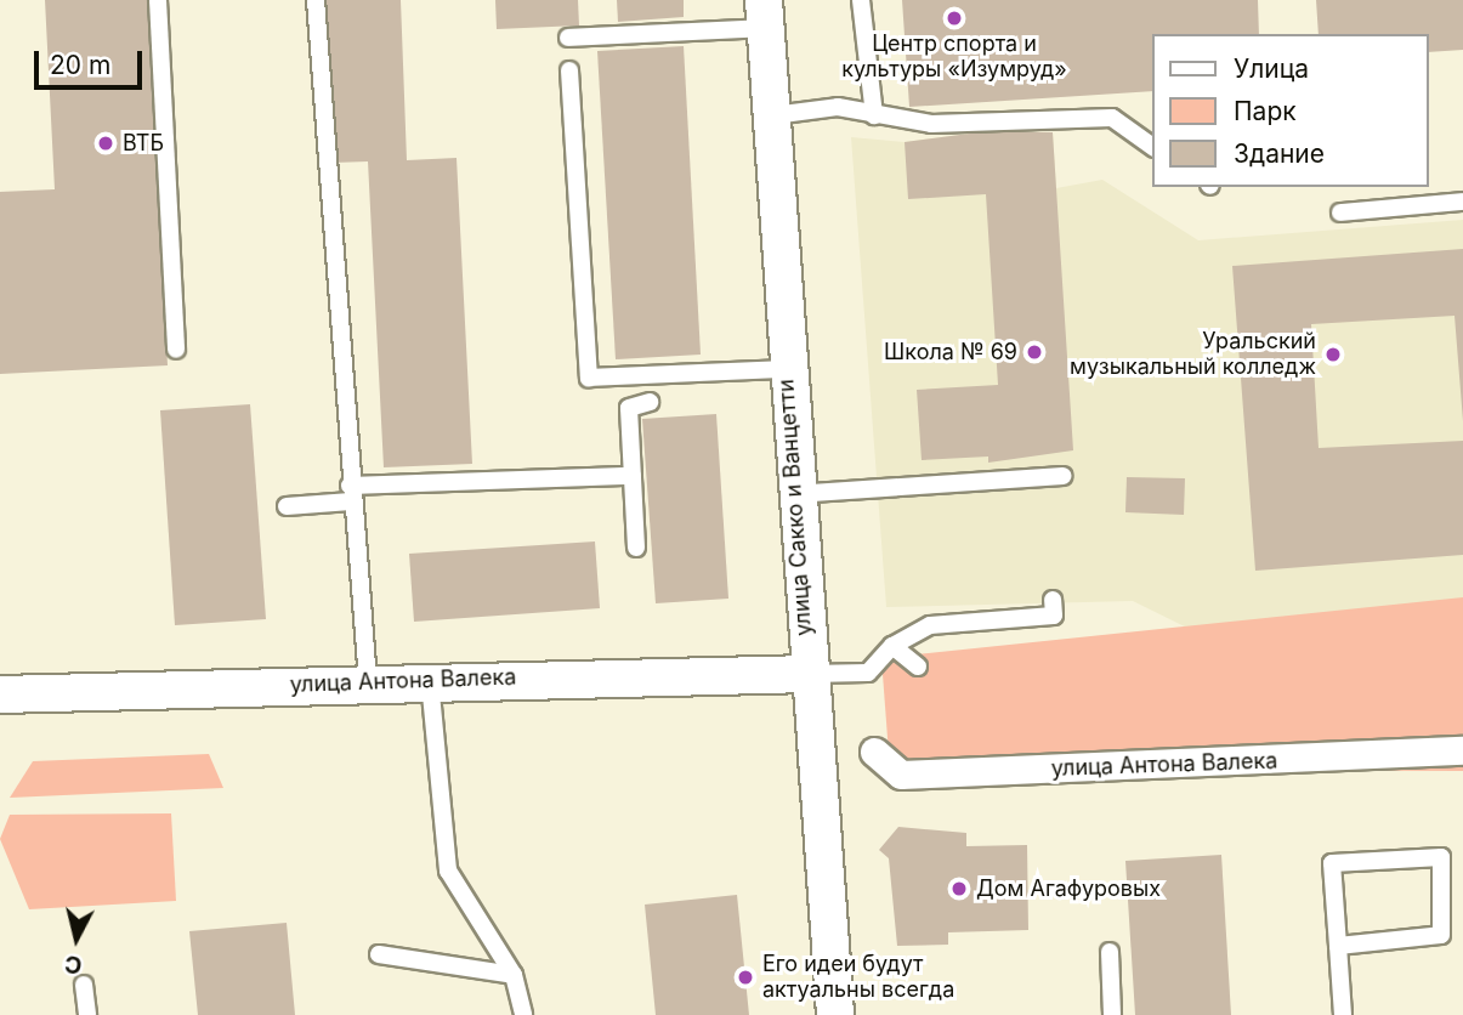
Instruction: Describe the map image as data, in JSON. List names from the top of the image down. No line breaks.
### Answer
{"streets":{"street":["улица Сакко и Ванцетти","улица Антона Валека"]},"crossings":[["улица Сакко и Ванцетти","улица Антона Валека"]],"places":["Центр спорта и культуры «Изумруд»","ВТБ","Школа № 69","Уральский музыкальный колледж","Дом Агафуровых","Его идеи будут актуальны всегда"],"legend":["Улица","Парк","Здание"],"scale_bar":"20 m","north":"bottom"}
